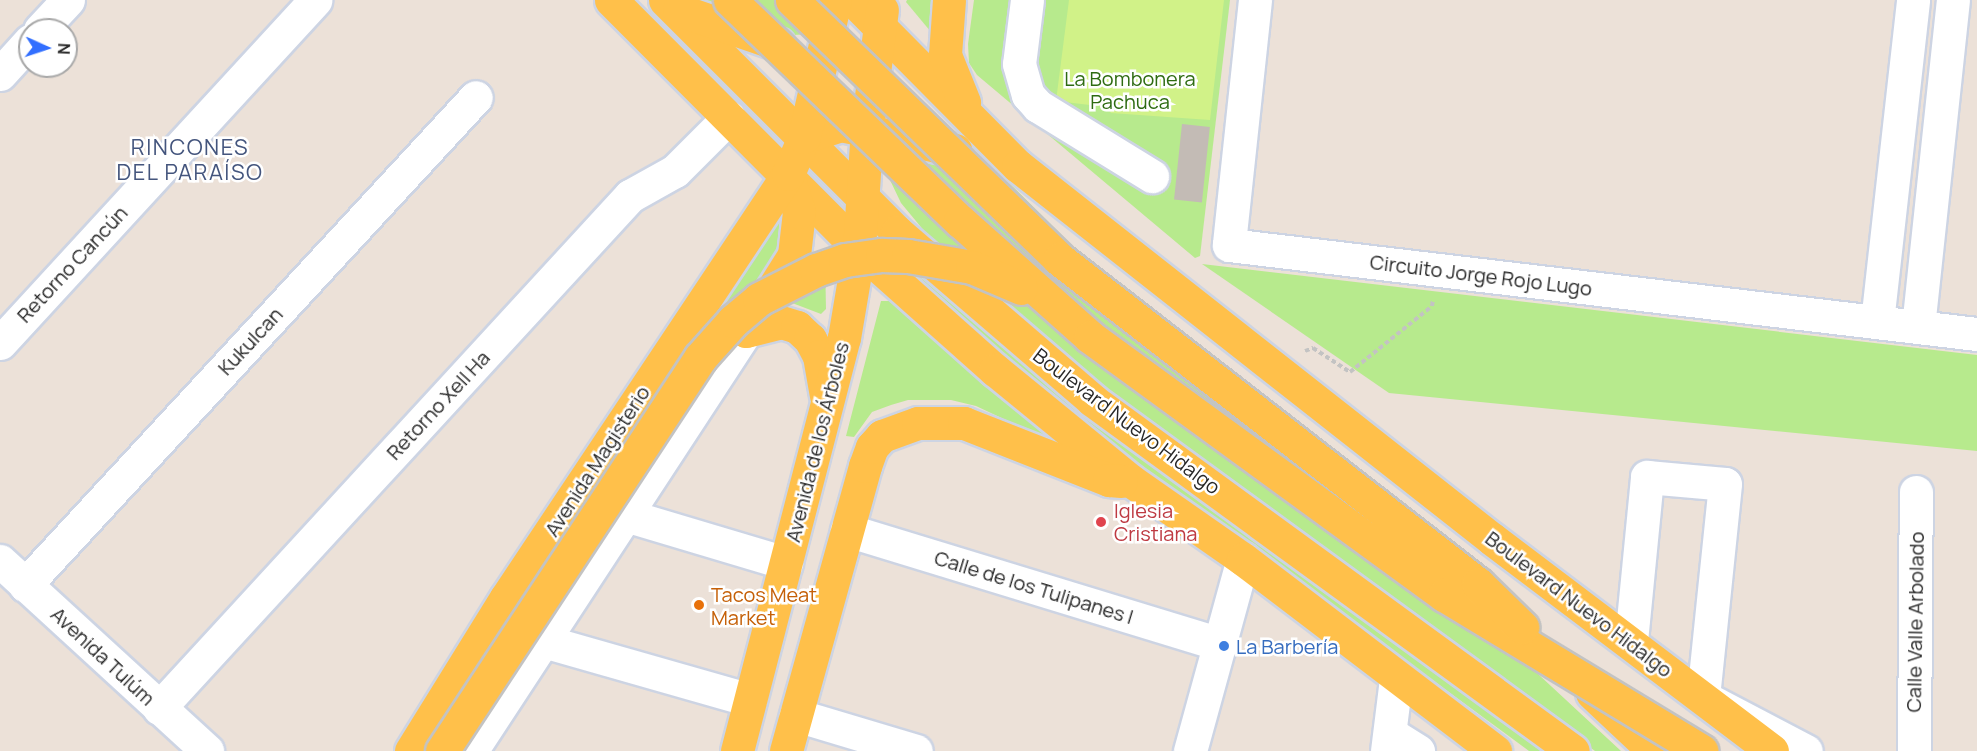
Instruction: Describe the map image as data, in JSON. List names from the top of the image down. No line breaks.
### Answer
{"streets":{"main road":["Boulevard Nuevo Hidalgo","Avenida de los Árboles","Avenida Magisterio"],"street":["Retorno Cancún","Circuito Jorge Rojo Lugo","Kukulcan","Retorno Xell Ha","Calle de los Tulipanes I","Calle Valle Arbolado","Avenida Tulúm"]},"crossings":[["Kukulcan","Avenida Tulúm"],["Retorno Xell Ha","Avenida Tulúm"],["Boulevard Nuevo Hidalgo","Avenida de los Árboles"],["Boulevard Nuevo Hidalgo","Avenida Magisterio"]],"districts":["RINCONES DEL PARAÍSO"],"parks":["La Bombonera Pachuca"],"places":["Iglesia Cristiana","Tacos Meat Market","La Barbería"],"north":"right"}
